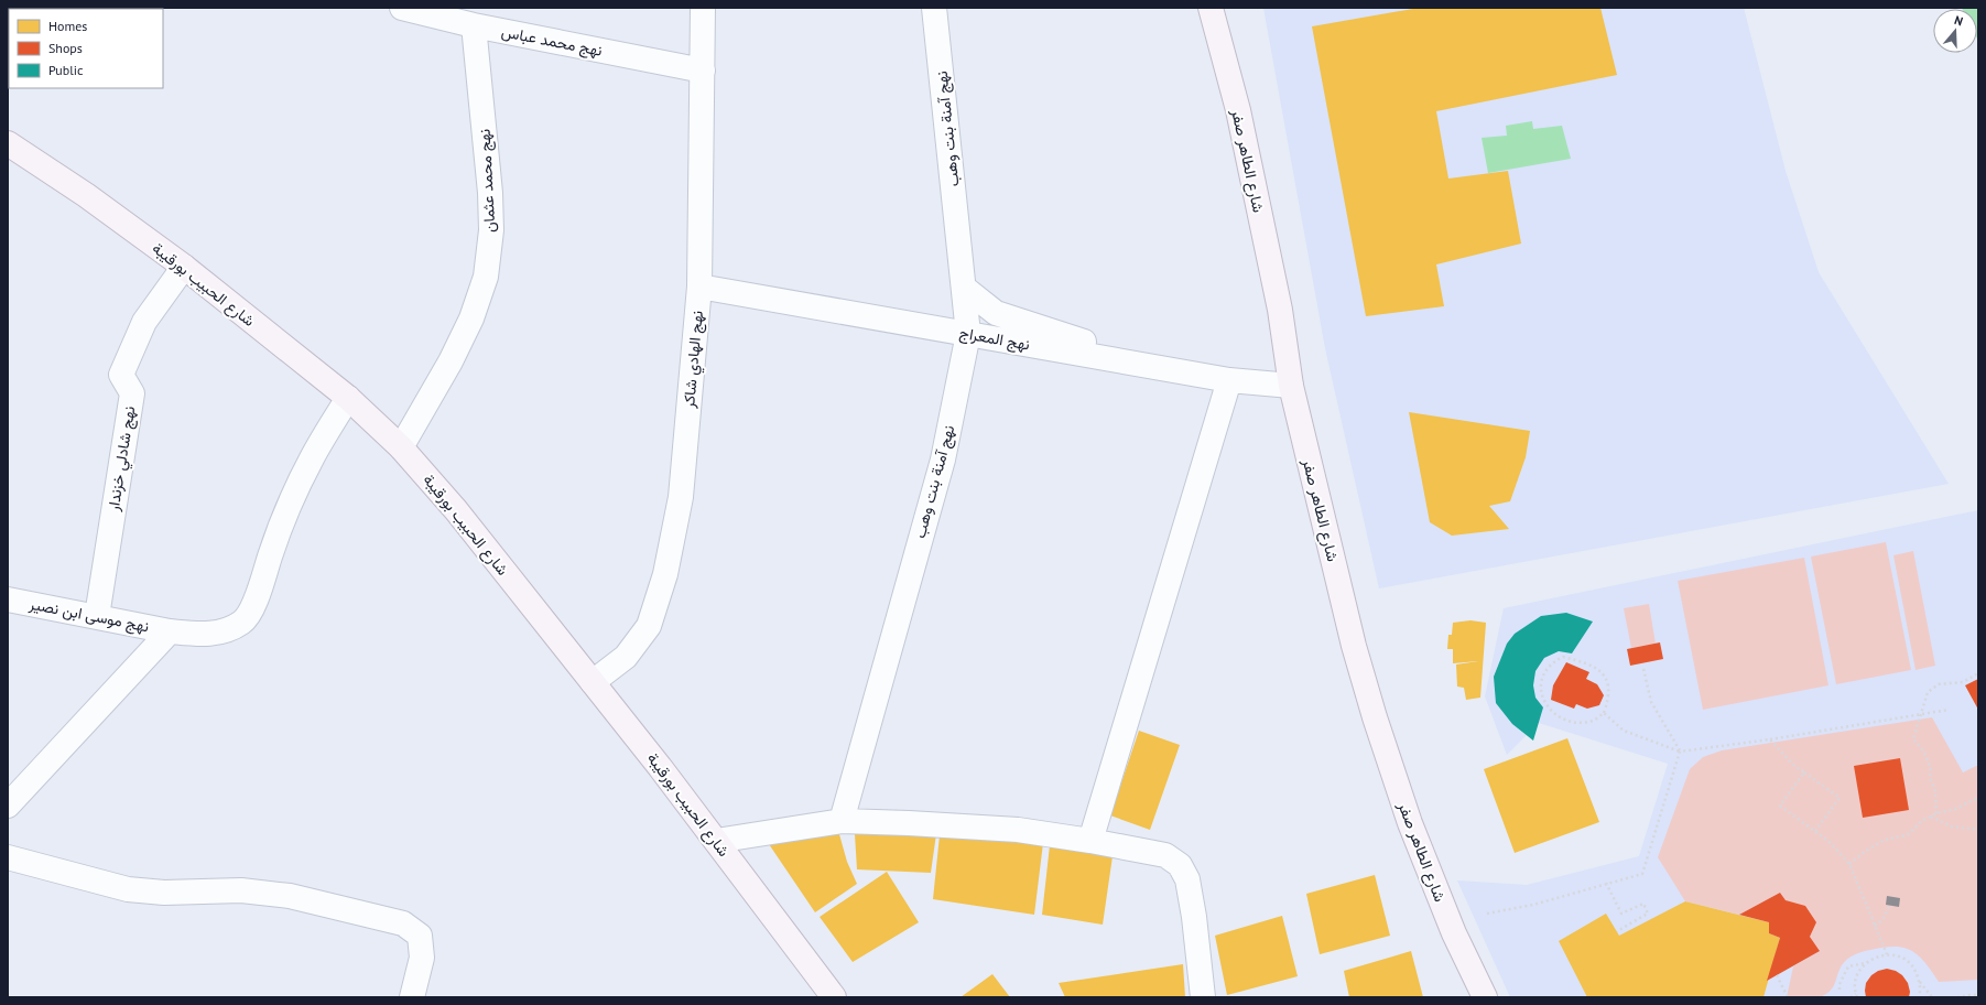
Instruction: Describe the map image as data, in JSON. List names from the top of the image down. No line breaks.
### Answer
{"streets":{"main road":["شارع الطاهر صفر","شارع الحبيب بورقيبة"],"street":["نهج محمد عباس","نهج آمنة بنت وهب","نهج محمد عثمان","نهج المعراج","نهج الهادي شاكر","نهج شادلي خزندار","نهج موسى ابن نصير"]},"crossings":[["نهج محمد عباس","نهج محمد عثمان"],["نهج محمد عباس","نهج الهادي شاكر"],["نهج آمنة بنت وهب","نهج المعراج"],["شارع الطاهر صفر","نهج المعراج"],["نهج محمد عثمان","شارع الحبيب بورقيبة"],["شارع الحبيب بورقيبة","نهج الهادي شاكر"],["شارع الحبيب بورقيبة","نهج شادلي خزندار"],["شارع الحبيب بورقيبة","نهج موسى ابن نصير"],["نهج المعراج","نهج الهادي شاكر"],["نهج شادلي خزندار","نهج موسى ابن نصير"]],"legend":["Homes","Shops","Public"],"north":"top"}
